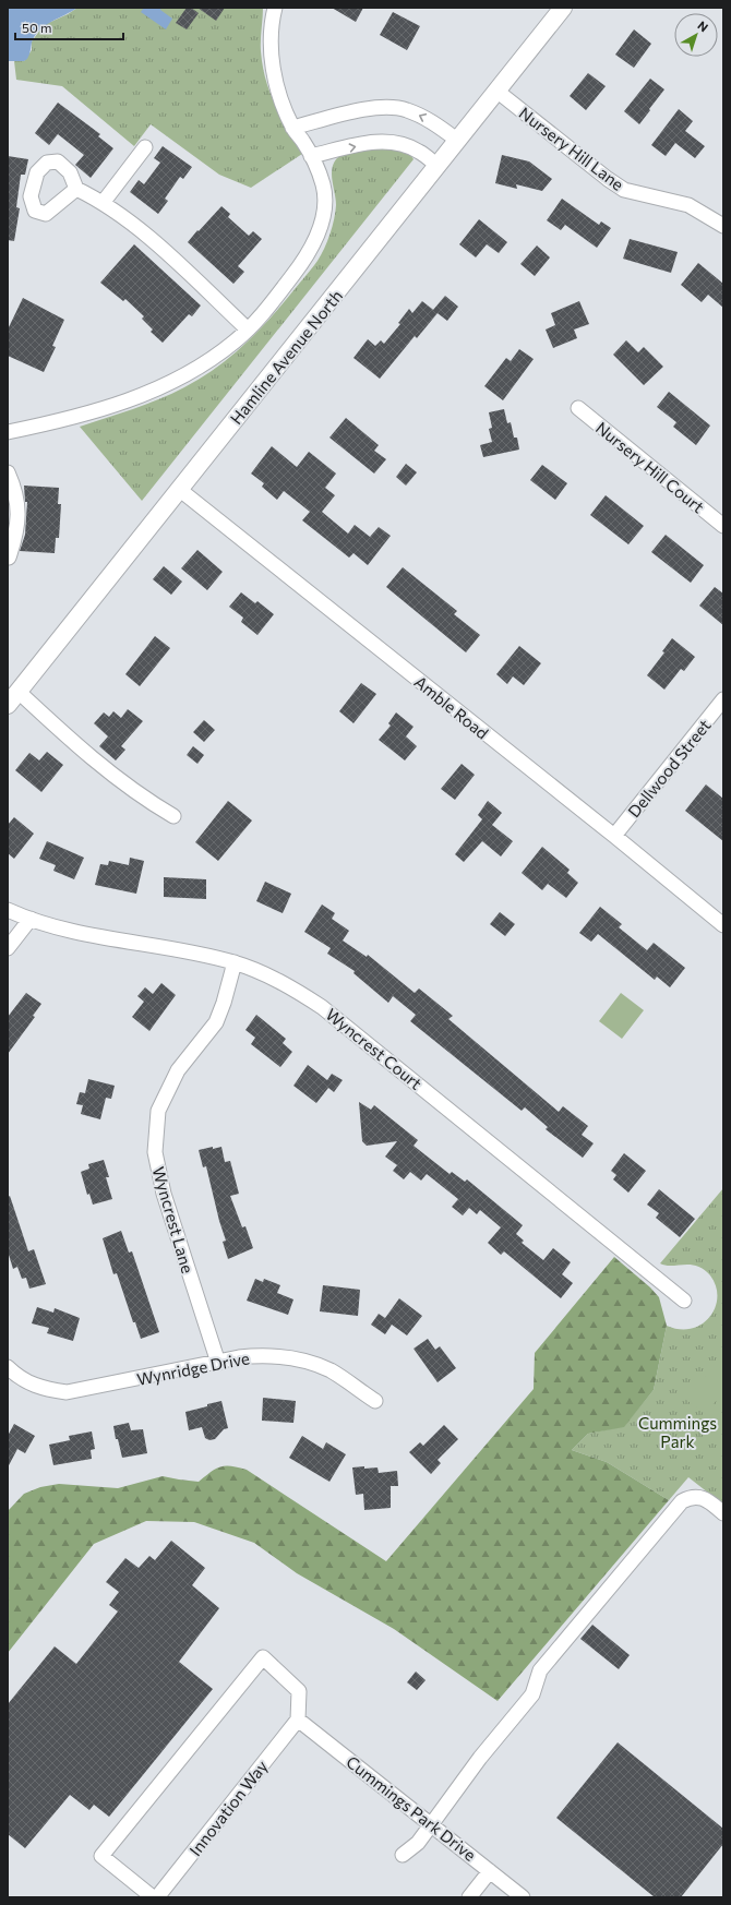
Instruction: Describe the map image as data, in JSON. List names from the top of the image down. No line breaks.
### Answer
{"streets":{"main road":["Hamline Avenue North"],"street":["Nursery Hill Lane","Nursery Hill Court","Amble Road","Dellwood Street","Wyncrest Court","Wyncrest Lane","Wynridge Drive","Innovation Way","Cummings Park Drive"]},"crossings":[["Nursery Hill Lane","Hamline Avenue North"],["Hamline Avenue North","Amble Road"],["Amble Road","Dellwood Street"],["Wyncrest Court","Wyncrest Lane"],["Wyncrest Lane","Wynridge Drive"],["Innovation Way","Cummings Park Drive"]],"parks":["Cummings Park"],"scale_bar":"50 m","north":"top right"}
